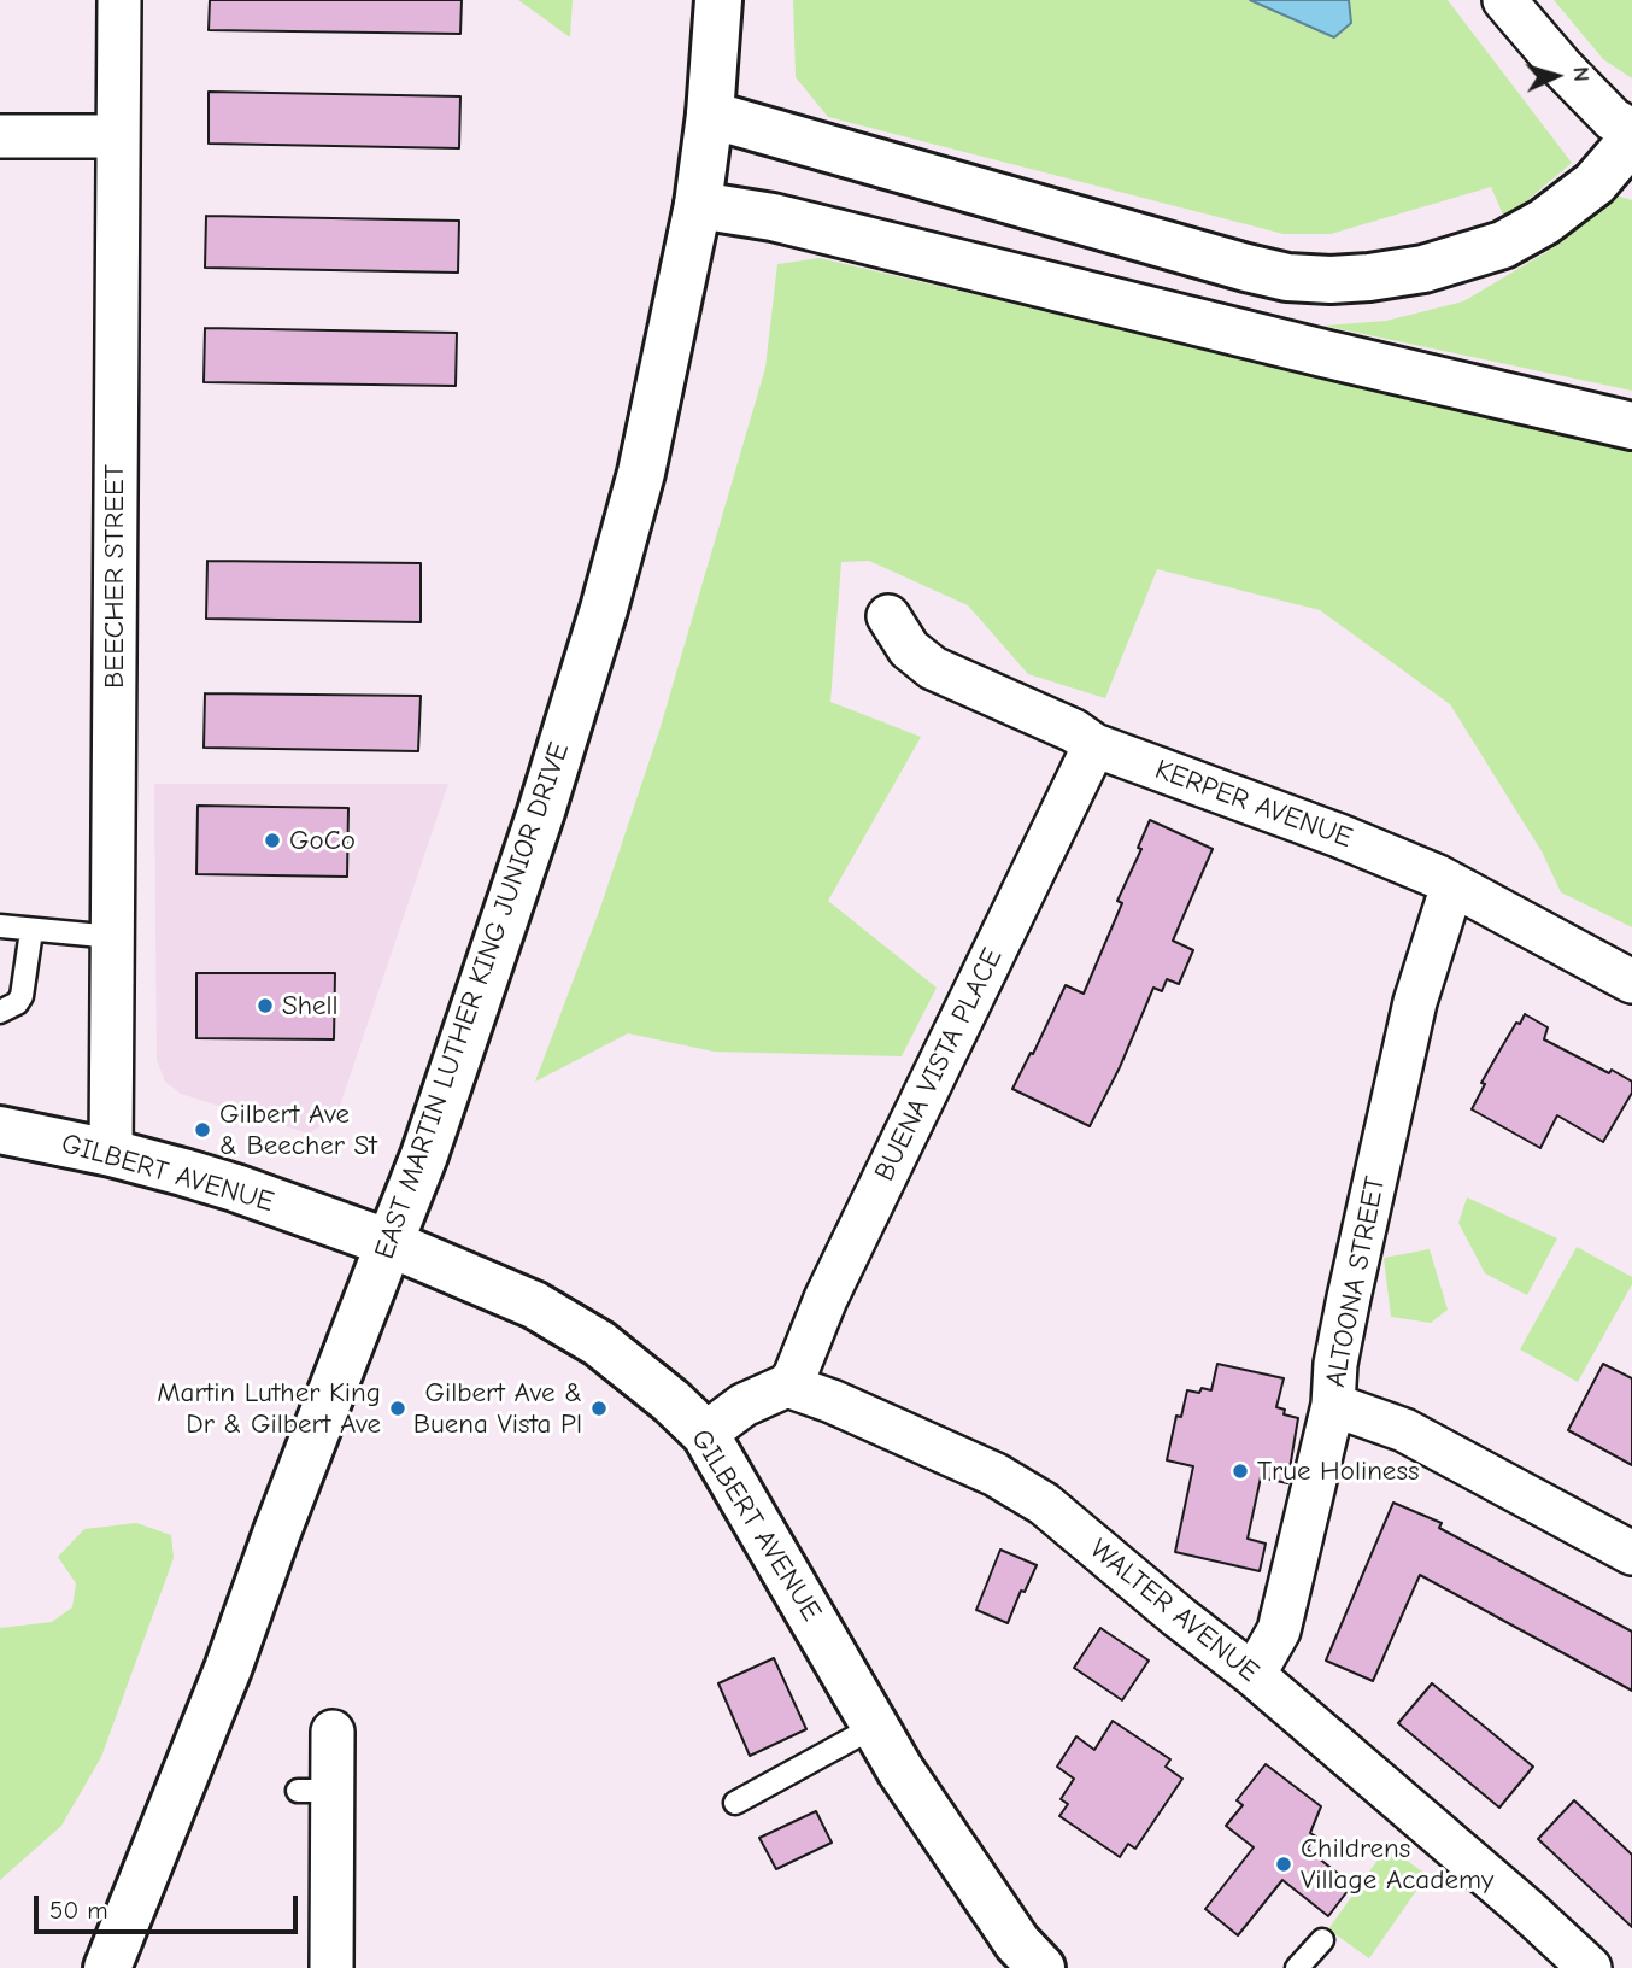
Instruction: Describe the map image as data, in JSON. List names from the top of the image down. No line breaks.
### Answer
{"streets":{"main road":["EAST MARTIN LUTHER KING JUNIOR DRIVE","GILBERT AVENUE"],"street":["BEECHER STREET","KERPER AVENUE","BUENA VISTA PLACE","ALTOONA STREET","WALTER AVENUE"]},"crossings":[["BEECHER STREET","GILBERT AVENUE"],["KERPER AVENUE","BUENA VISTA PLACE"],["KERPER AVENUE","ALTOONA STREET"],["EAST MARTIN LUTHER KING JUNIOR DRIVE","GILBERT AVENUE"],["BUENA VISTA PLACE","WALTER AVENUE"],["ALTOONA STREET","WALTER AVENUE"]],"places":["GoCo","Shell","Gilbert Ave & Beecher St","Martin Luther King Dr & Gilbert Ave","Gilbert Ave & Buena Vista Pl","True Holiness","Childrens Village Academy"],"scale_bar":"50 m","north":"right"}
